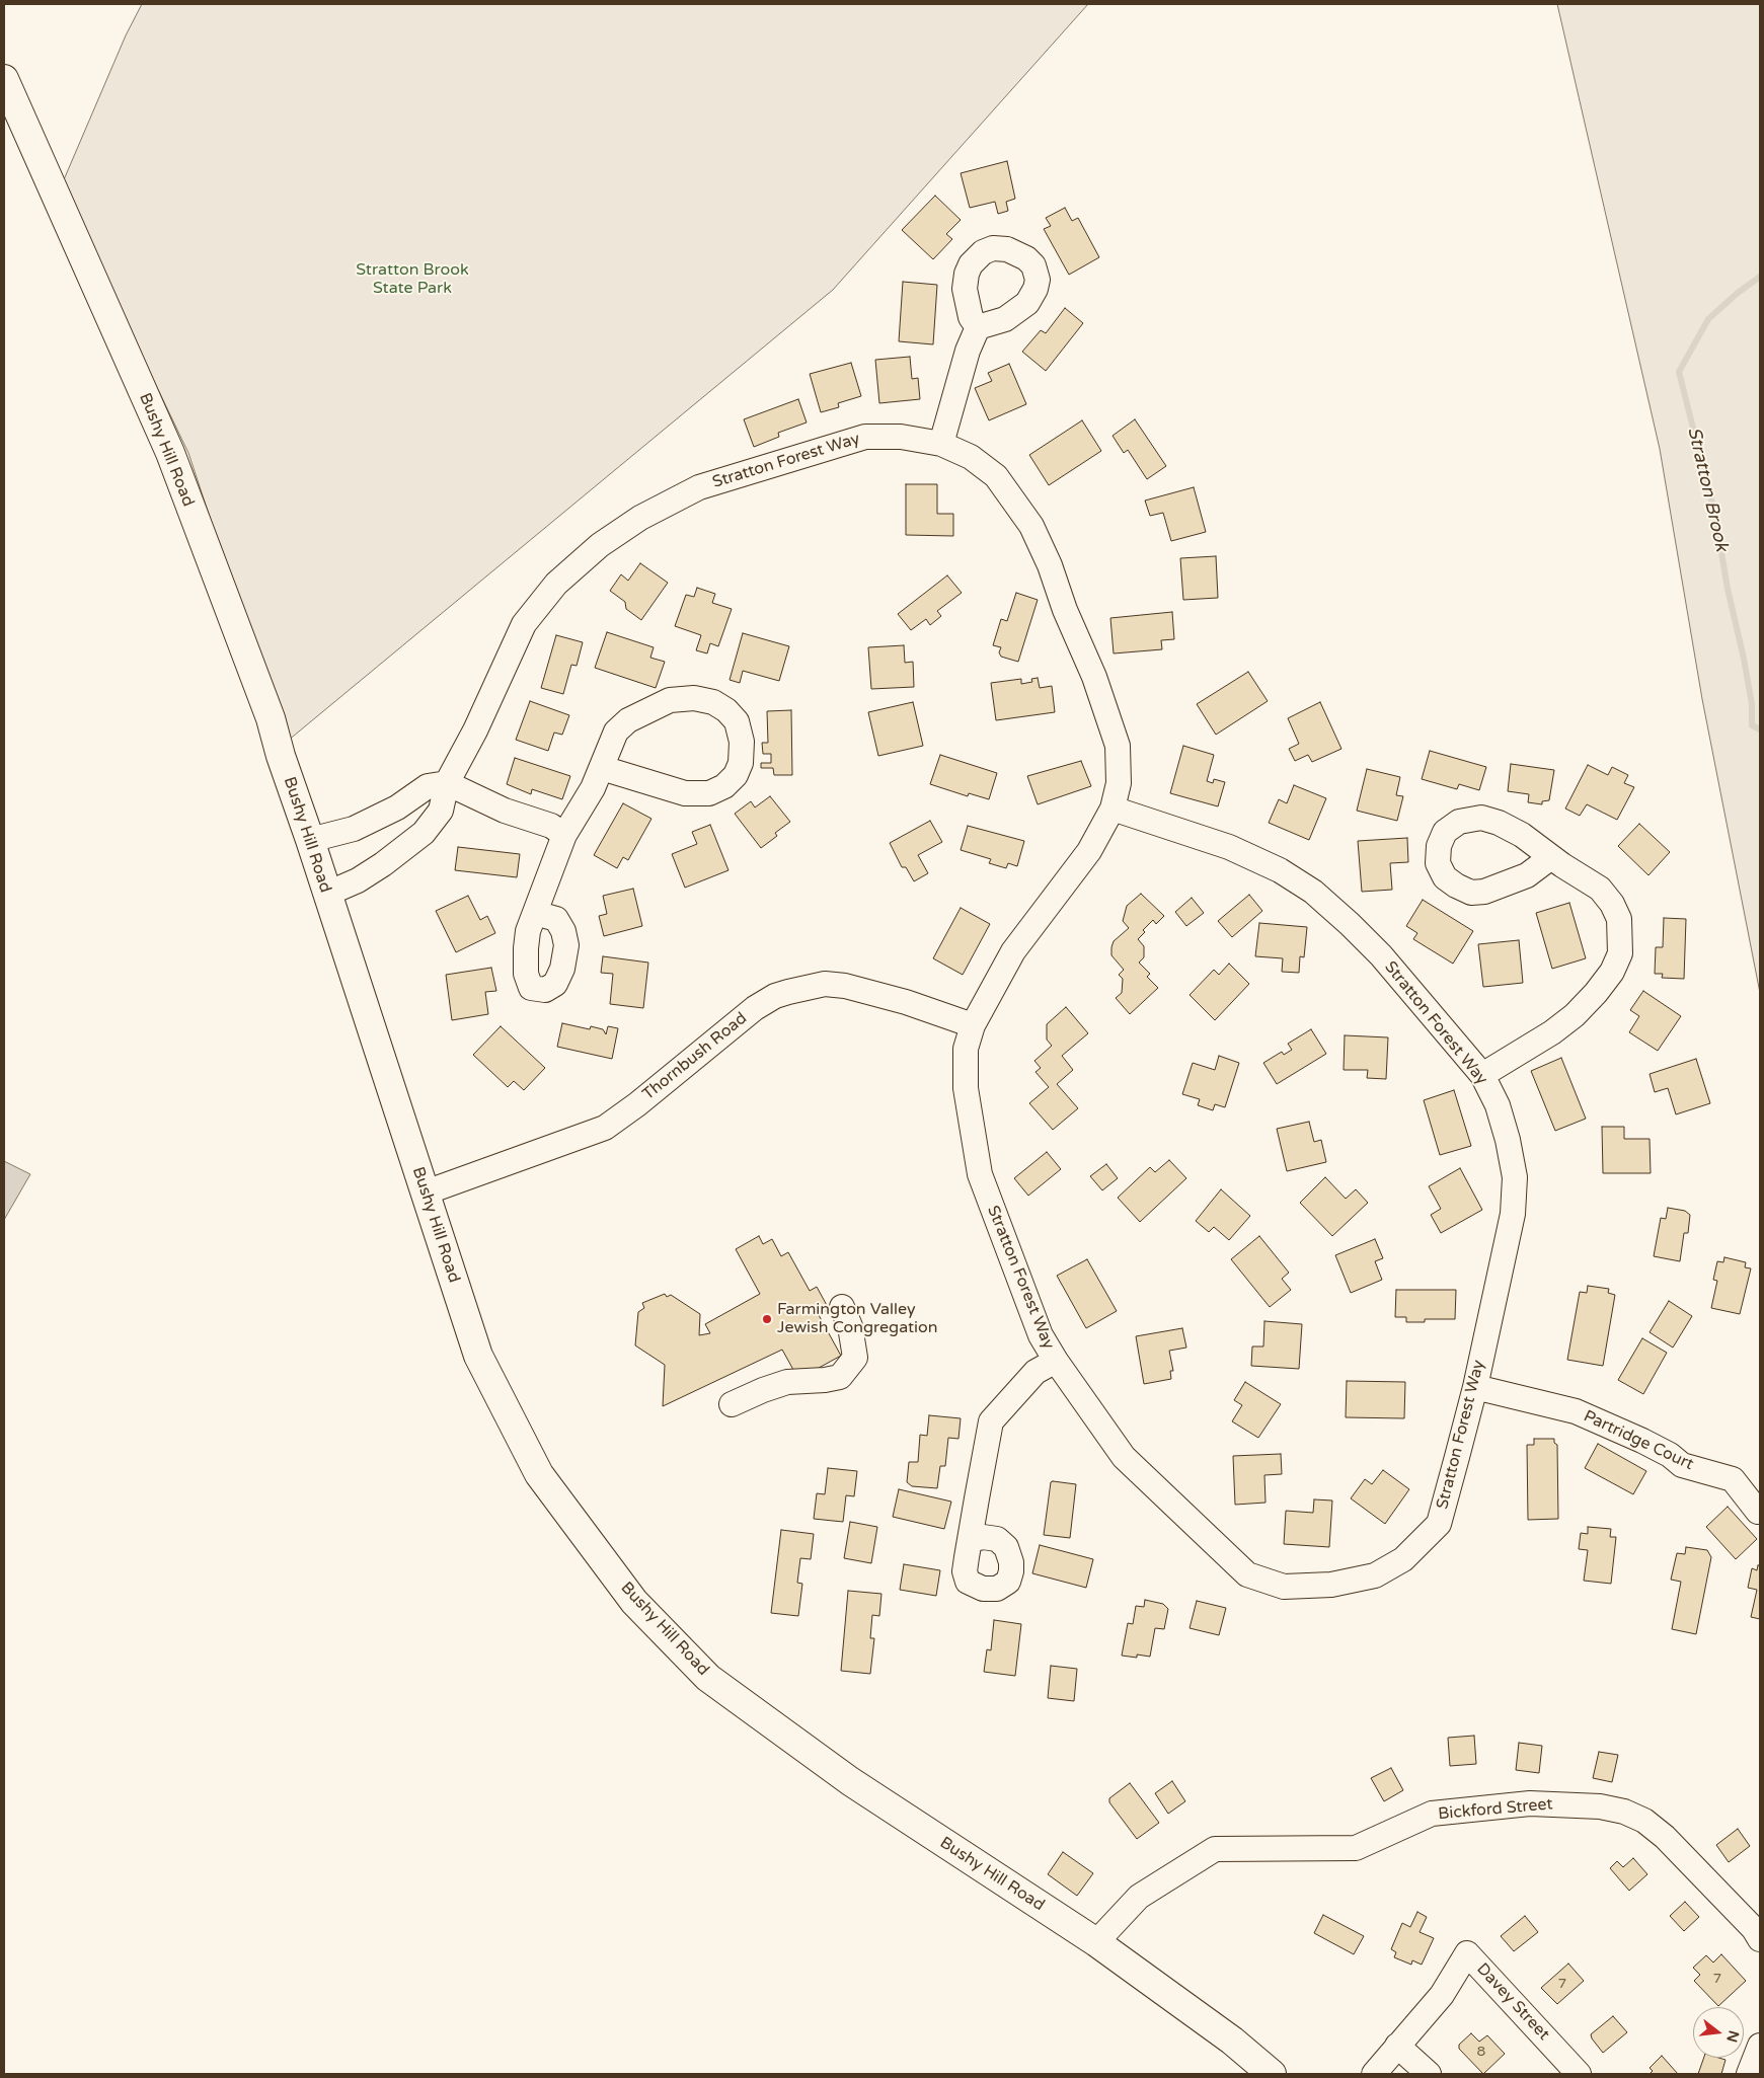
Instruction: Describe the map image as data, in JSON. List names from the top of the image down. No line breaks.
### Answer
{"streets":{"main road":["Bushy Hill Road"],"street":["Stratton Forest Way","Thornbush Road","Partridge Court","Bickford Street","Davey Street"]},"crossings":[["Bushy Hill Road","Stratton Forest Way"],["Bushy Hill Road","Thornbush Road"],["Bushy Hill Road","Bickford Street"],["Stratton Forest Way","Thornbush Road"],["Stratton Forest Way","Partridge Court"]],"water":["Stratton Brook"],"parks":["Stratton Brook State Park"],"places":["Farmington Valley Jewish Congregation"],"house_numbers":["7","7","8"],"north":"right"}
